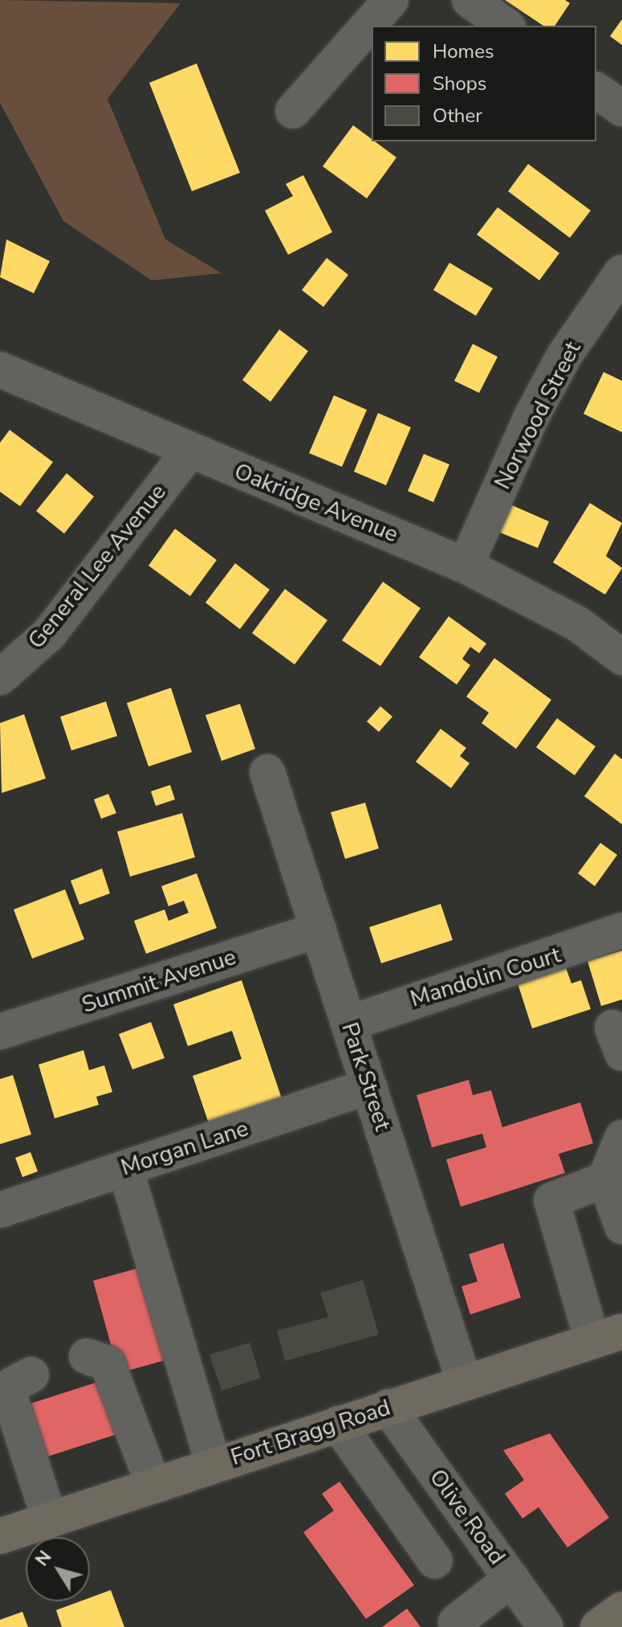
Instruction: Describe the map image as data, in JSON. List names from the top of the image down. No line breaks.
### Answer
{"streets":{"main road":["Fort Bragg Road"],"street":["Norwood Street","Oakridge Avenue","General Lee Avenue","Mandolin Court","Summit Avenue","Park Street","Morgan Lane","Olive Road"]},"crossings":[["Norwood Street","Oakridge Avenue"],["Oakridge Avenue","General Lee Avenue"],["Mandolin Court","Park Street"],["Summit Avenue","Park Street"],["Park Street","Morgan Lane"],["Park Street","Fort Bragg Road"],["Fort Bragg Road","Olive Road"]],"legend":["Homes","Shops","Other"],"north":"top left"}
